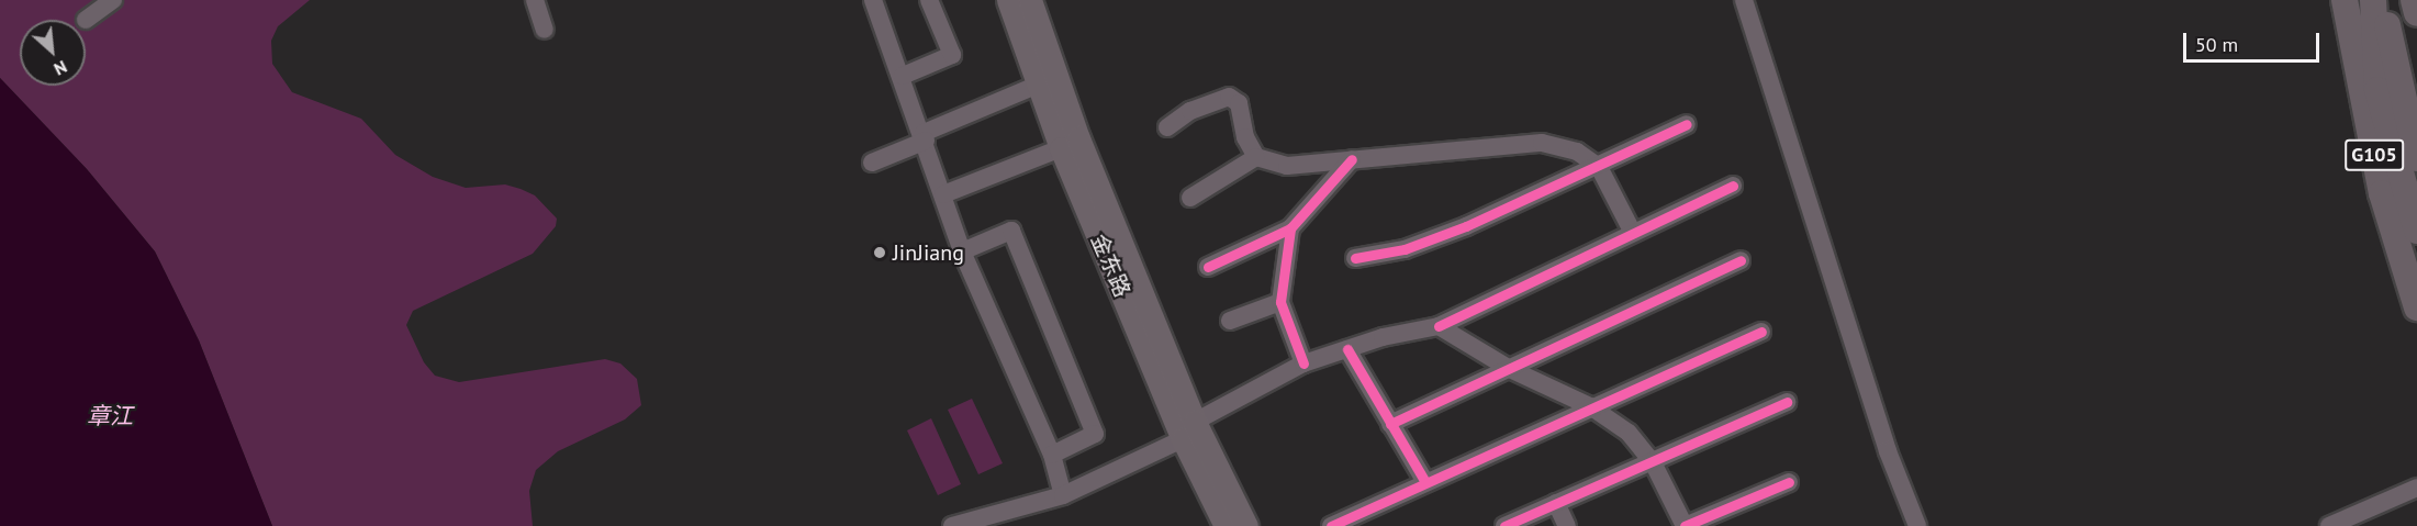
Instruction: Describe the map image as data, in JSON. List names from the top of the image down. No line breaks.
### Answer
{"streets":{"highway":["G105"],"main road":["金东路"]},"water":["章江"],"places":["JinJiang"],"scale_bar":"50 m","north":"bottom right"}
